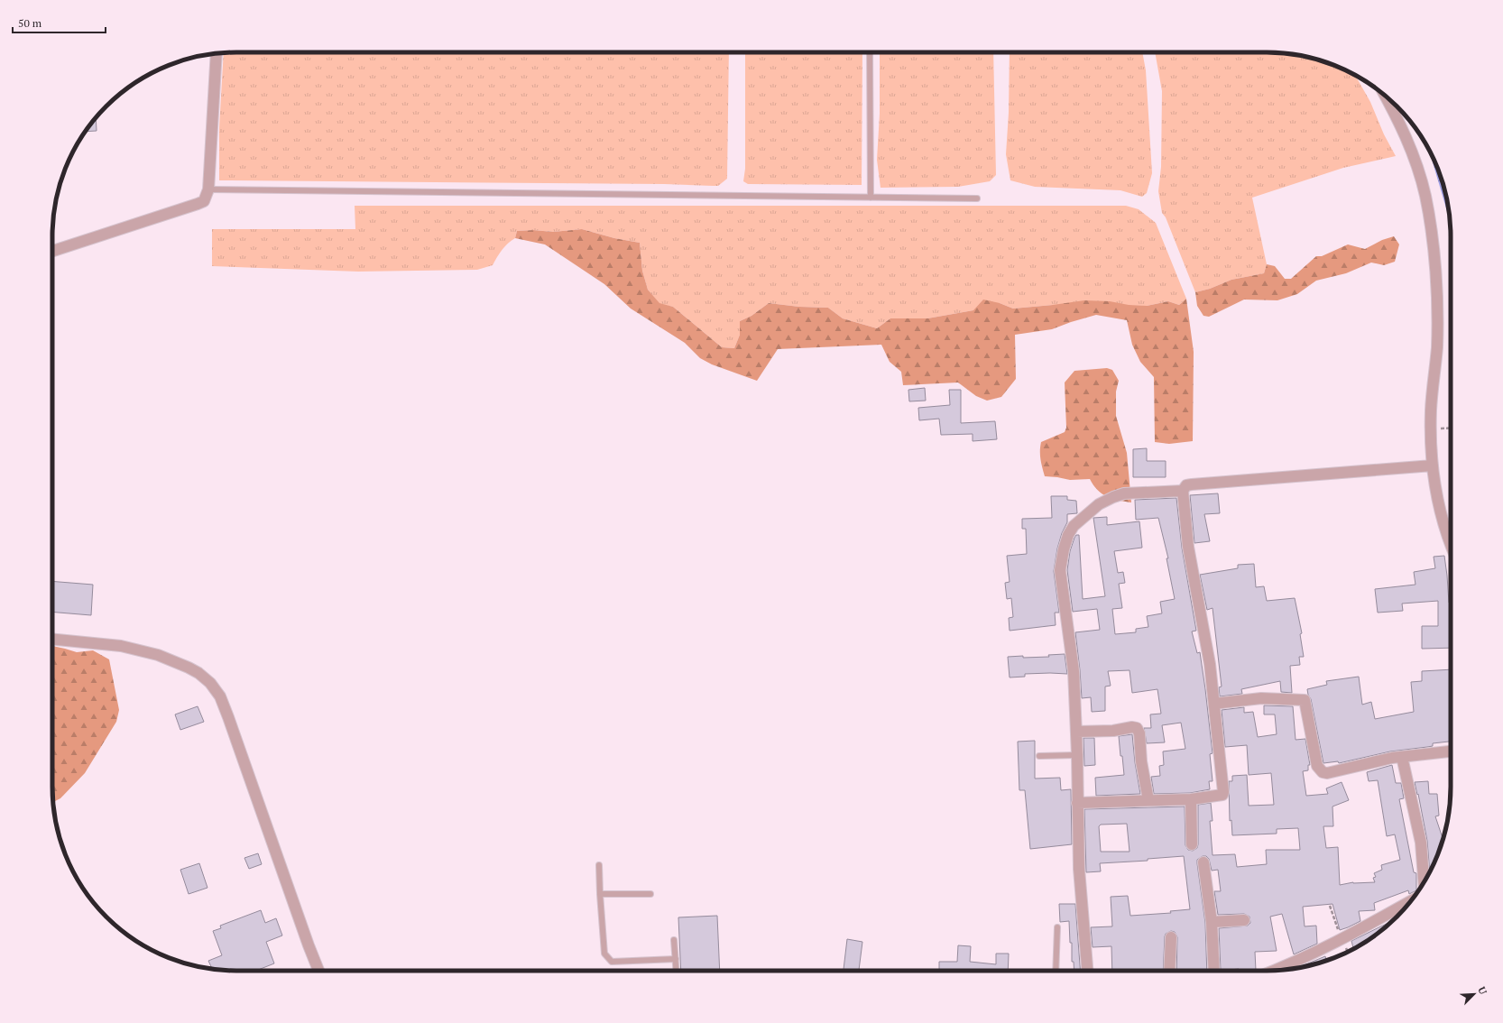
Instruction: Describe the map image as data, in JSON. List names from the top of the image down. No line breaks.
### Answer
{"scale_bar":"50 m","north":"top right"}
